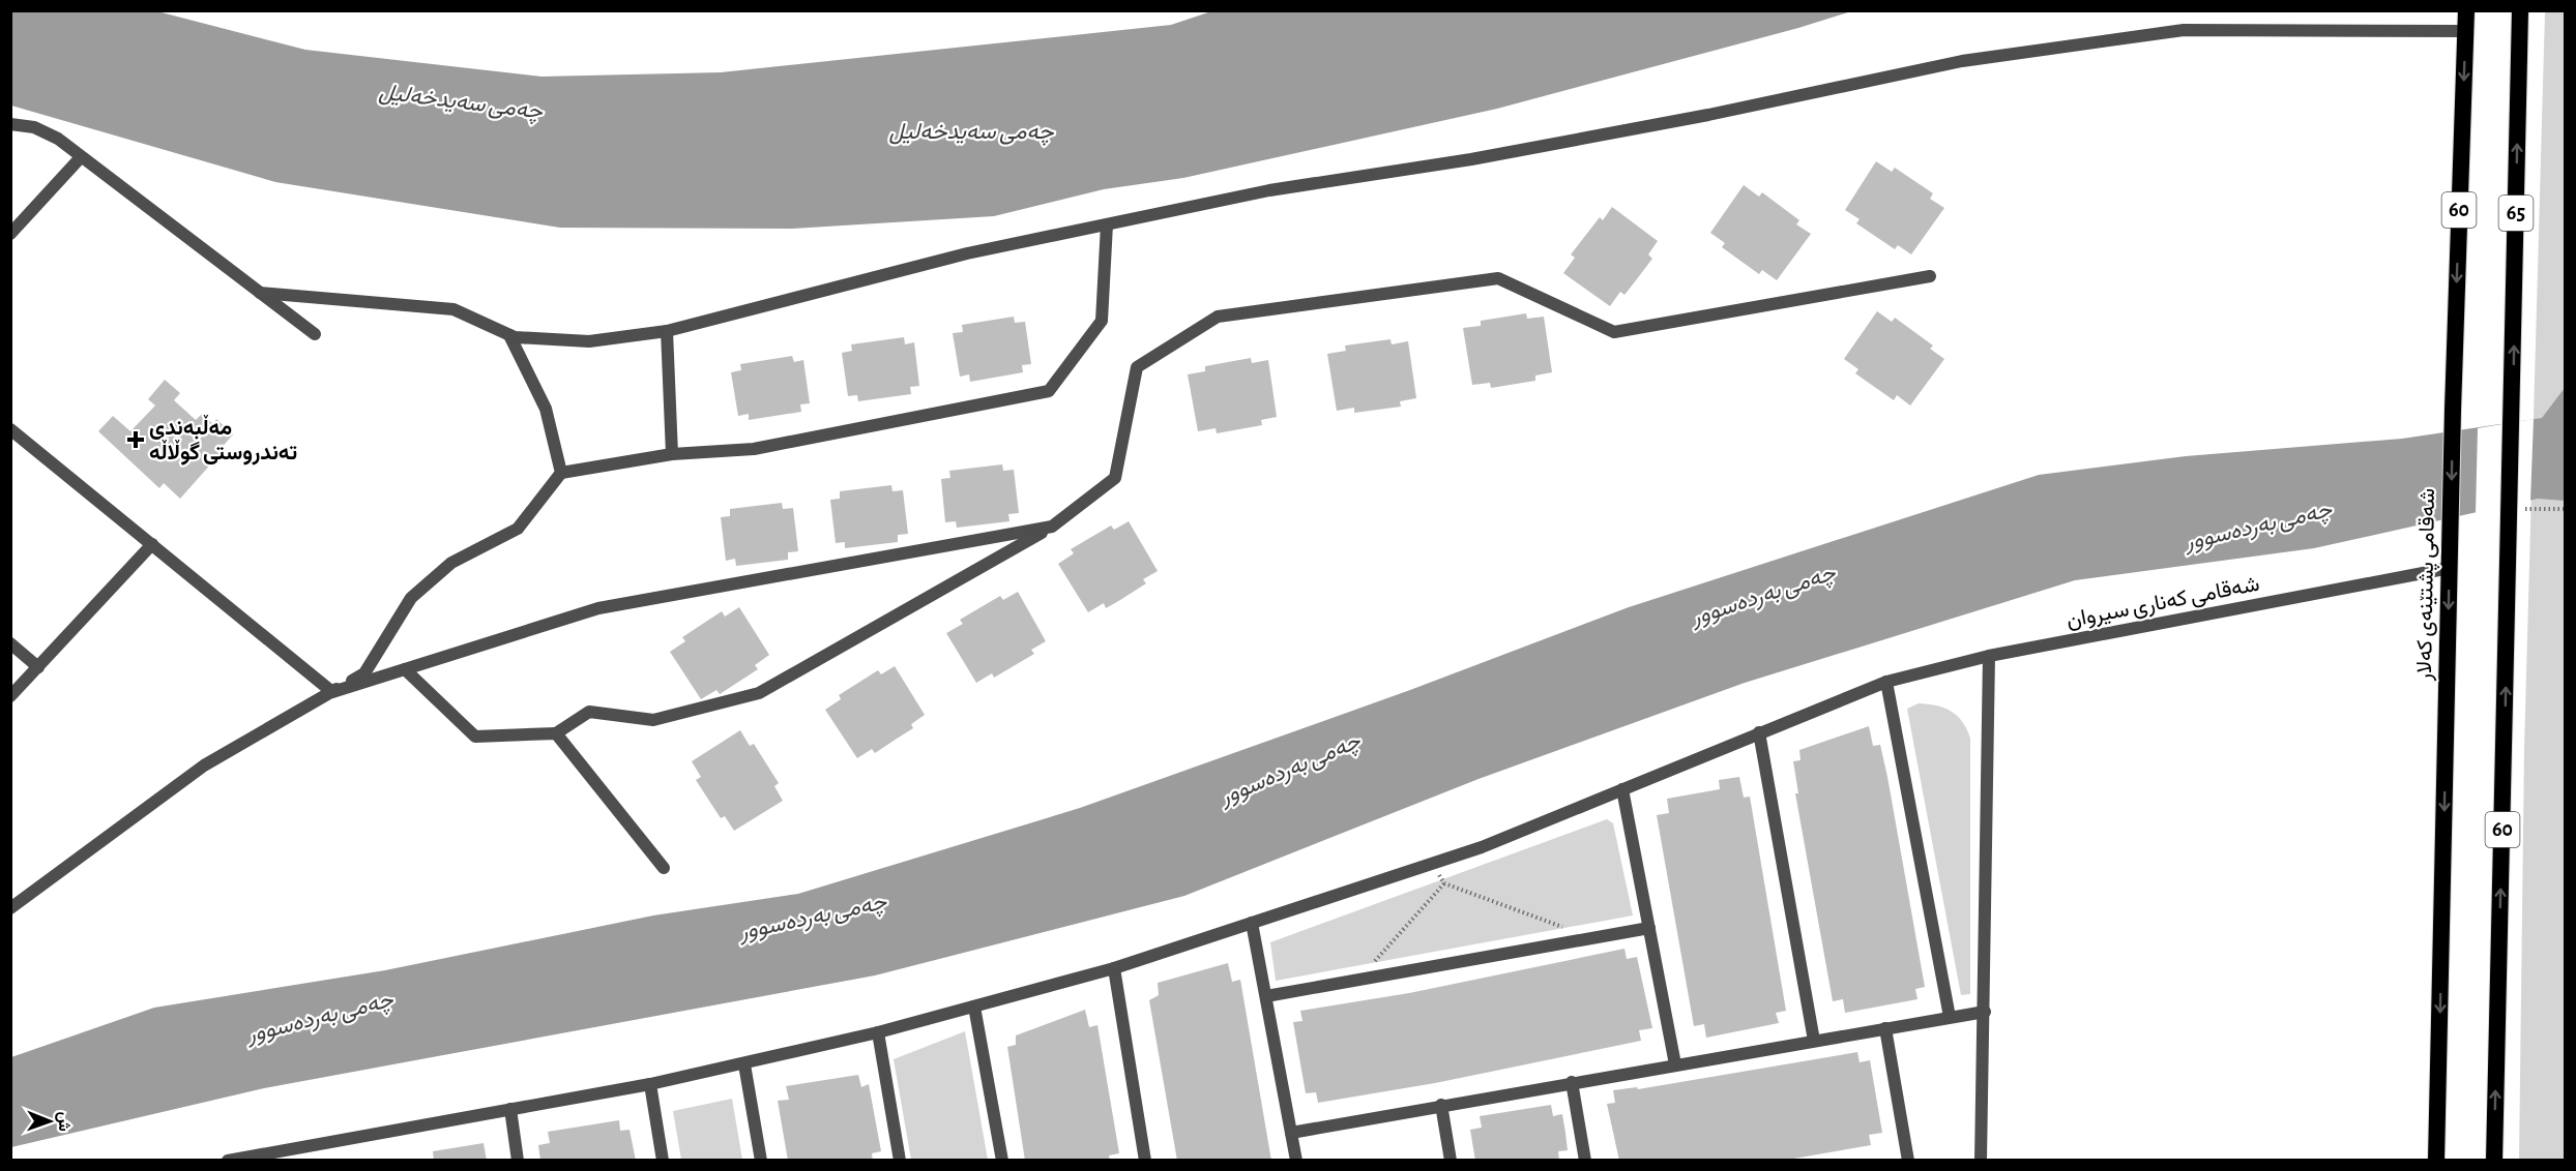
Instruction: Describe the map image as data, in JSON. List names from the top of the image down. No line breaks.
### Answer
{"streets":{"highway":["60","65","شەقامی پشتێنەی کەلار"],"street":["شەقامی کەناری سیروان"]},"crossings":[["60","65"],["شەقامی پشتێنەی کەلار","شەقامی کەناری سیروان"]],"water":["چەمی سەیدخەلیل","چەمی بەردەسوور"],"places":{"health":["مەڵبەندی تەندروستی گوڵاڵە"]},"north":"right"}
